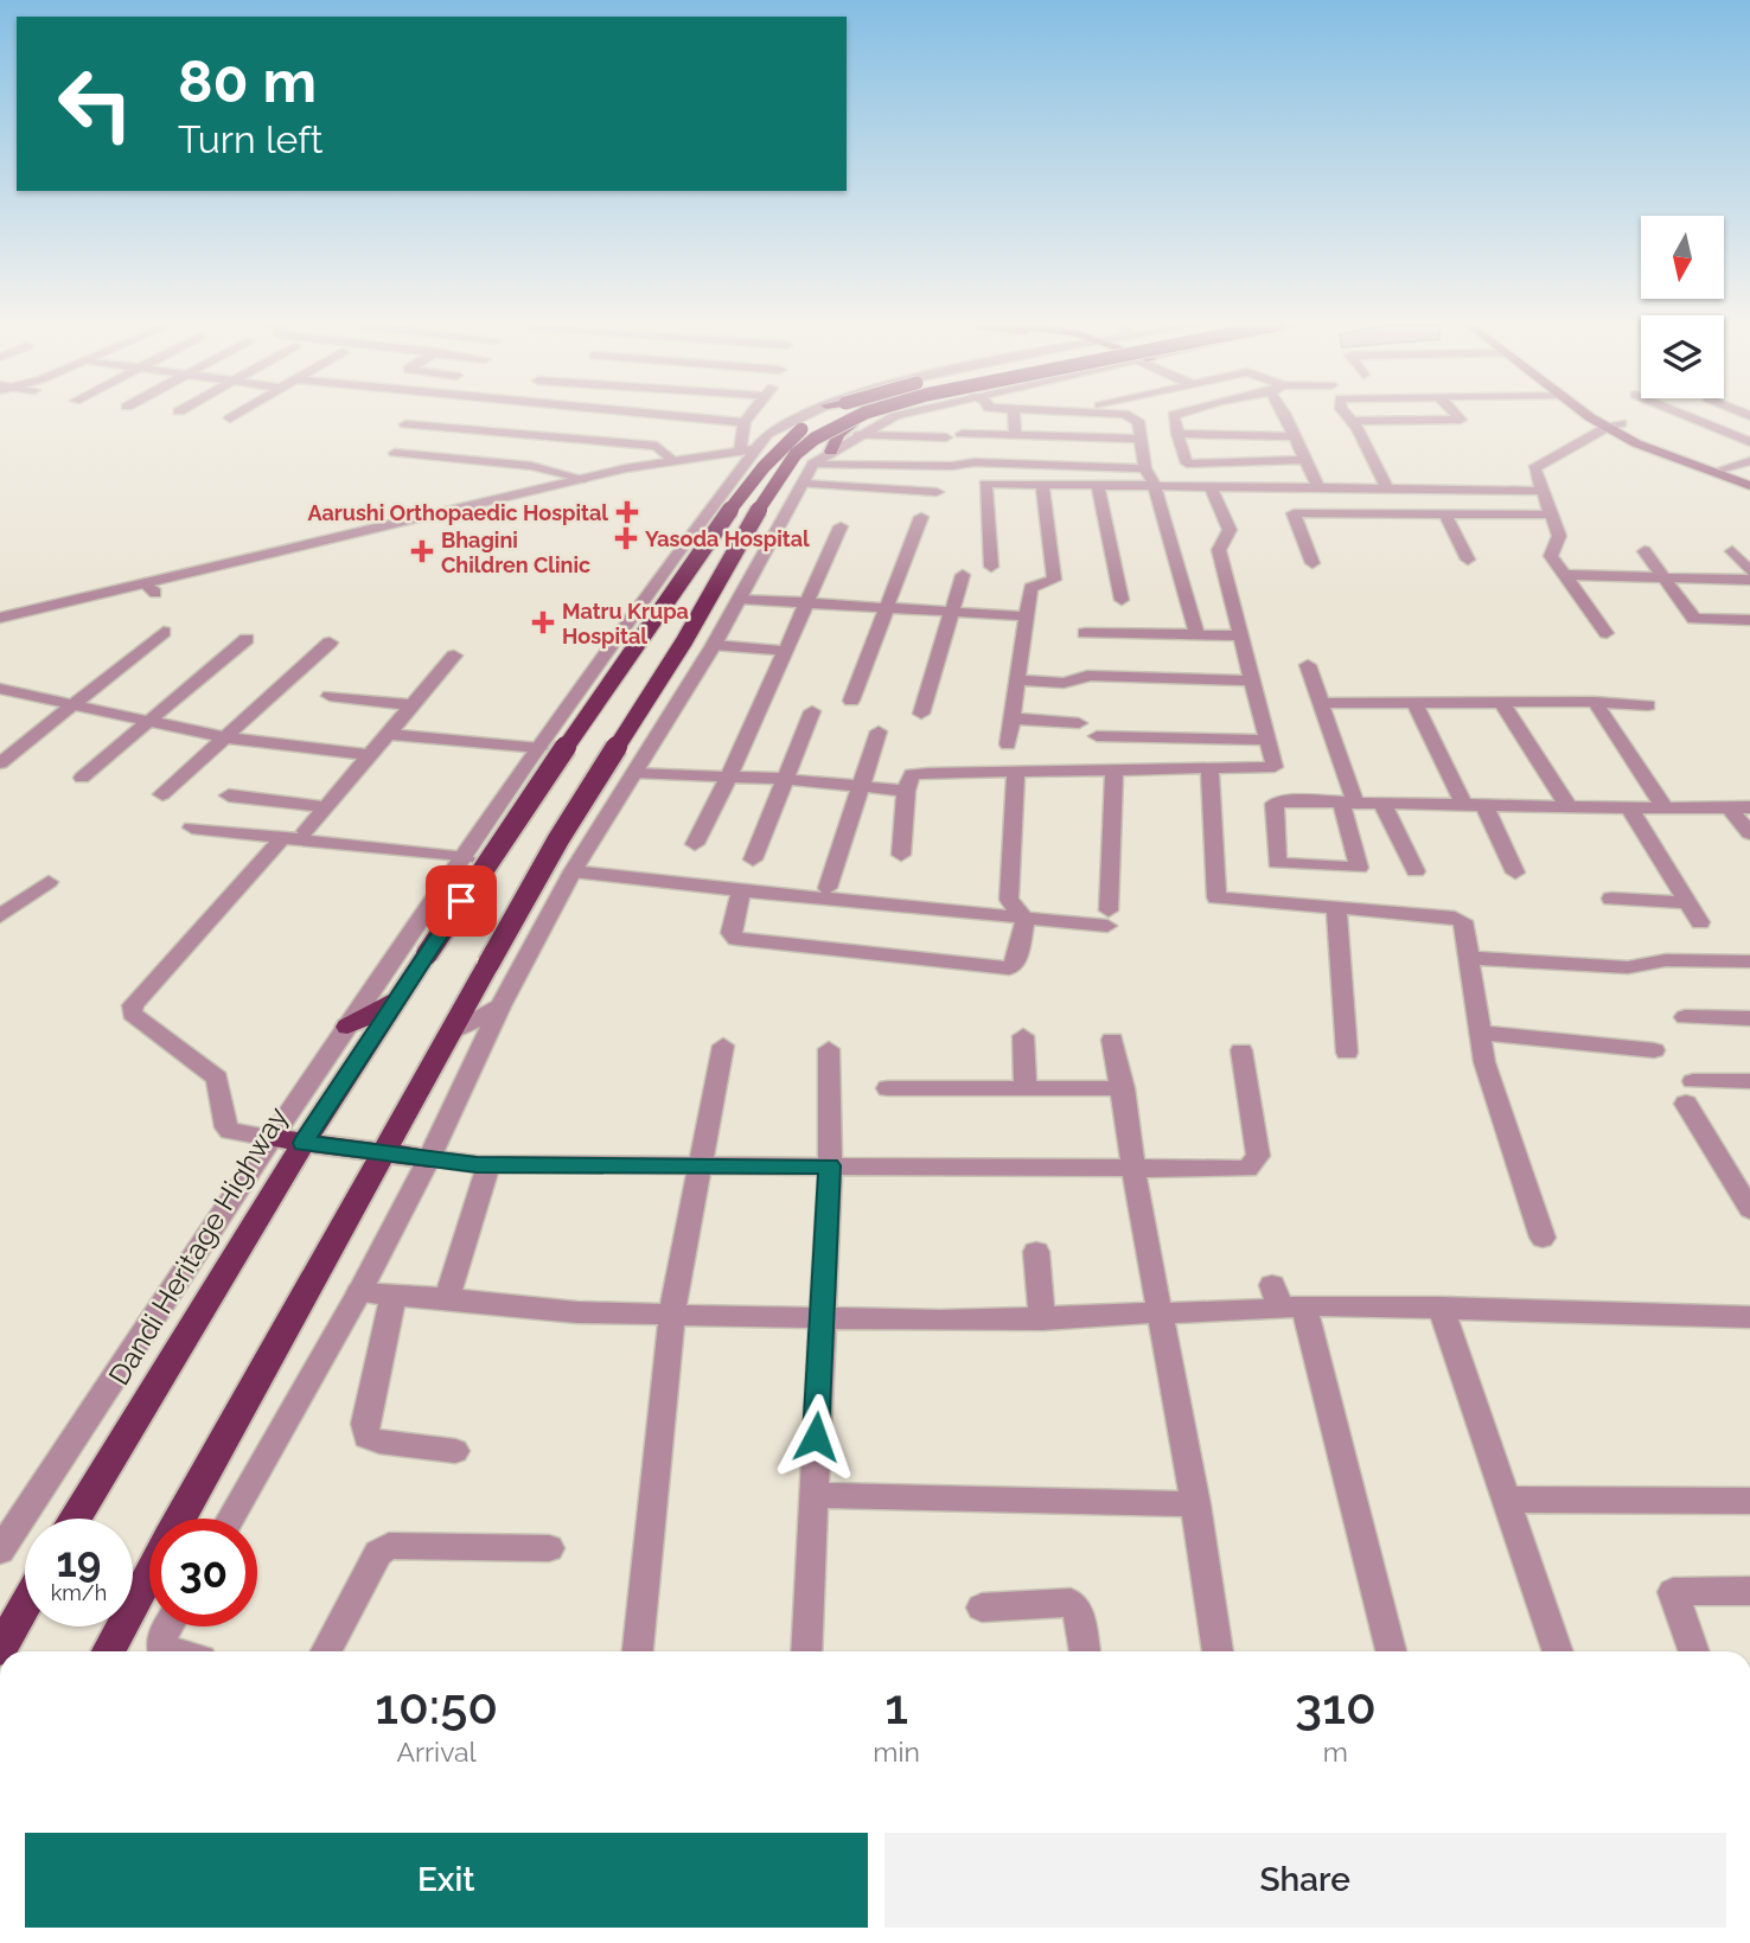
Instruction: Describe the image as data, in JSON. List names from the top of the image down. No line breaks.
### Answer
{"streets":{"highway":["Dandi Heritage Highway"]},"places":{"health":["Aarushi Orthopaedic Hospital","Yasoda Hospital","Bhagini Children Clinic","Matru Krupa Hospital"]},"north":"bottom","page":{"turn":["80 m","Turn left"],"speed":"19 km/h","limit":"30","eta":["10:50","Arrival","1","min","310","m"],"buttons":["Exit","Share"]}}
